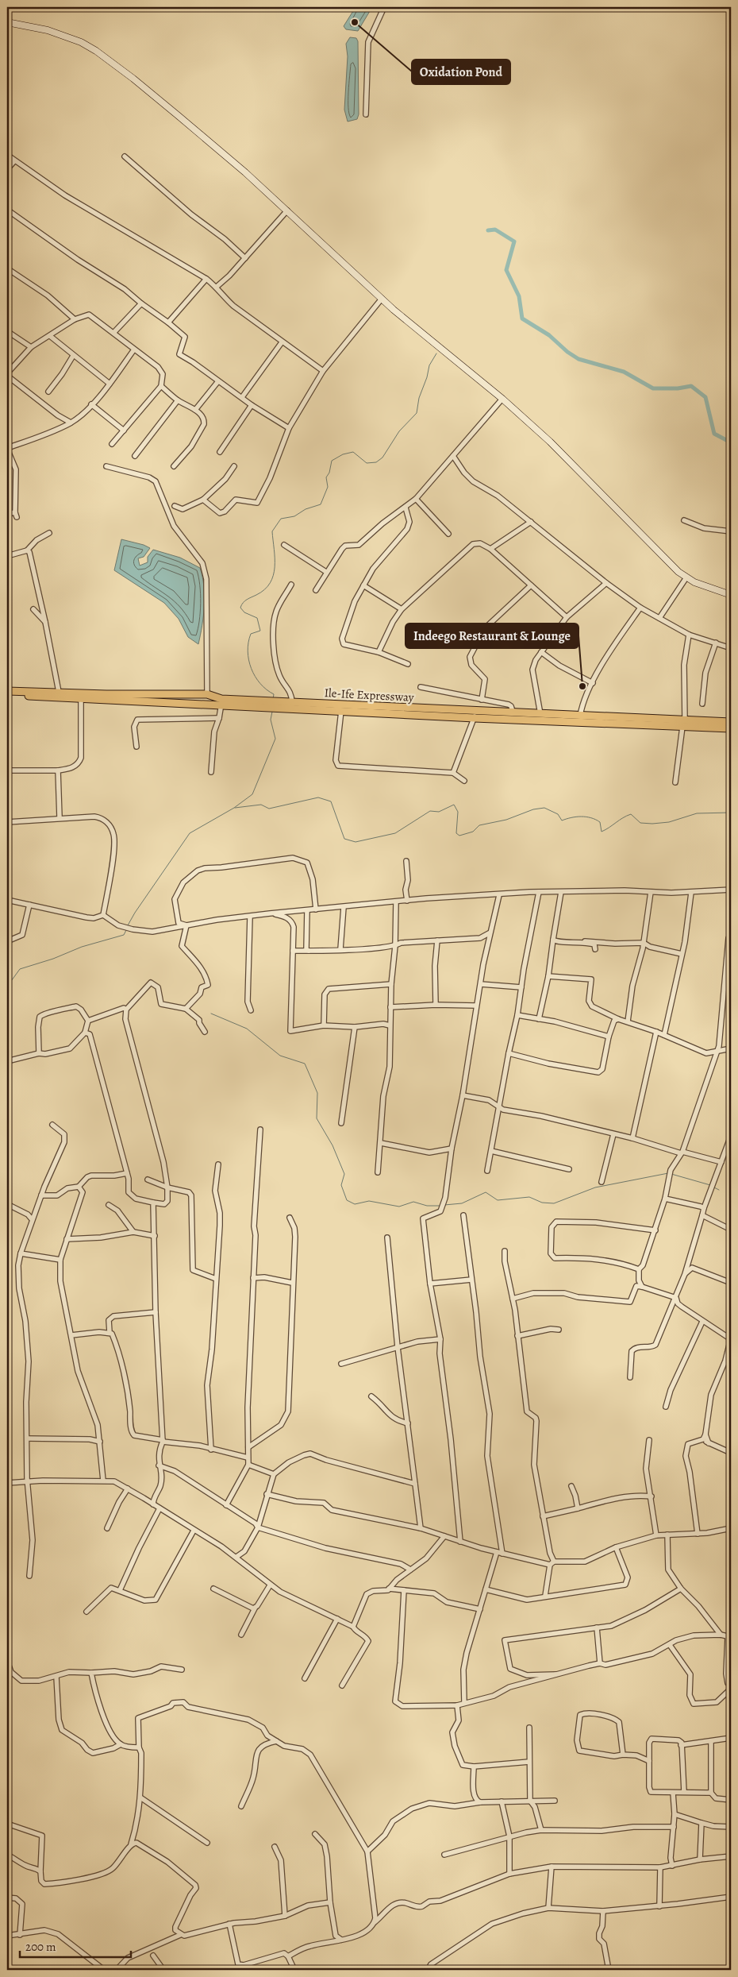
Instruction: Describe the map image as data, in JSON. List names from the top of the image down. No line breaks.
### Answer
{"streets":{"main road":["Ile-Ife Expressway"]},"places":["Oxidation Pond","Indeego Restaurant & Lounge"],"scale_bar":"200 m"}
